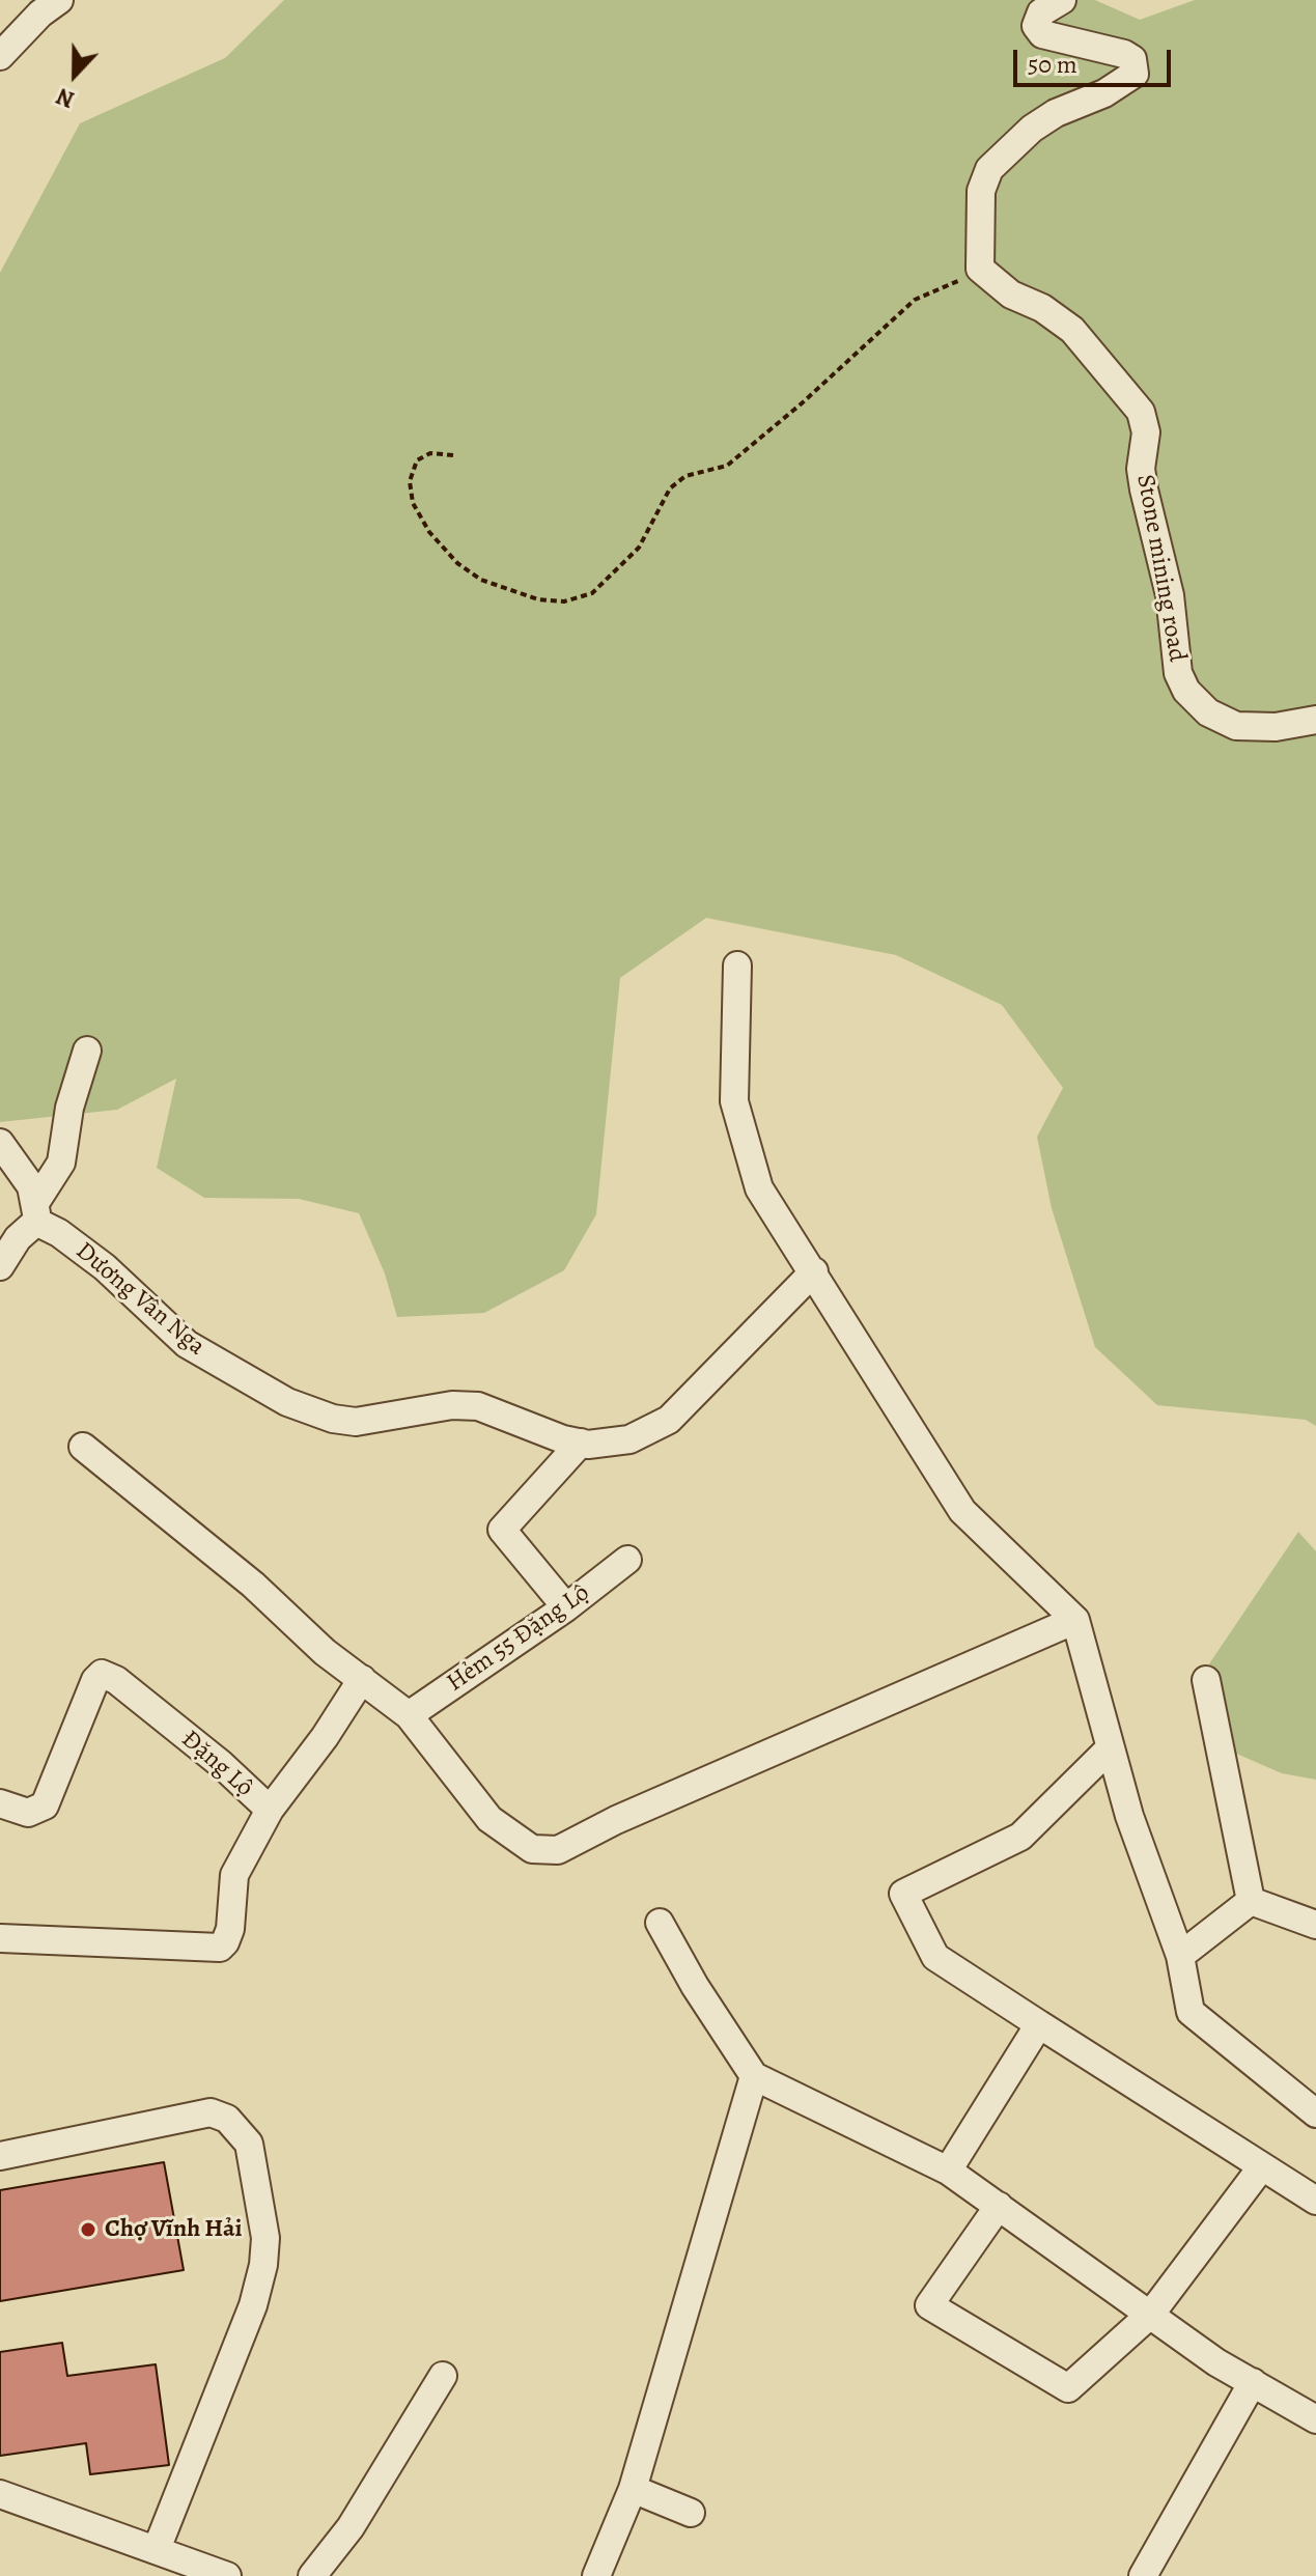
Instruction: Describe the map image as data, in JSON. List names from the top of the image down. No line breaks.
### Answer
{"streets":{"street":["Stone mining road","Dương Vân Nga","Hẻm 55 Đặng Lộ","Đặng Lộ"]},"places":["Chợ Vĩnh Hải"],"scale_bar":"50 m","north":"bottom"}
